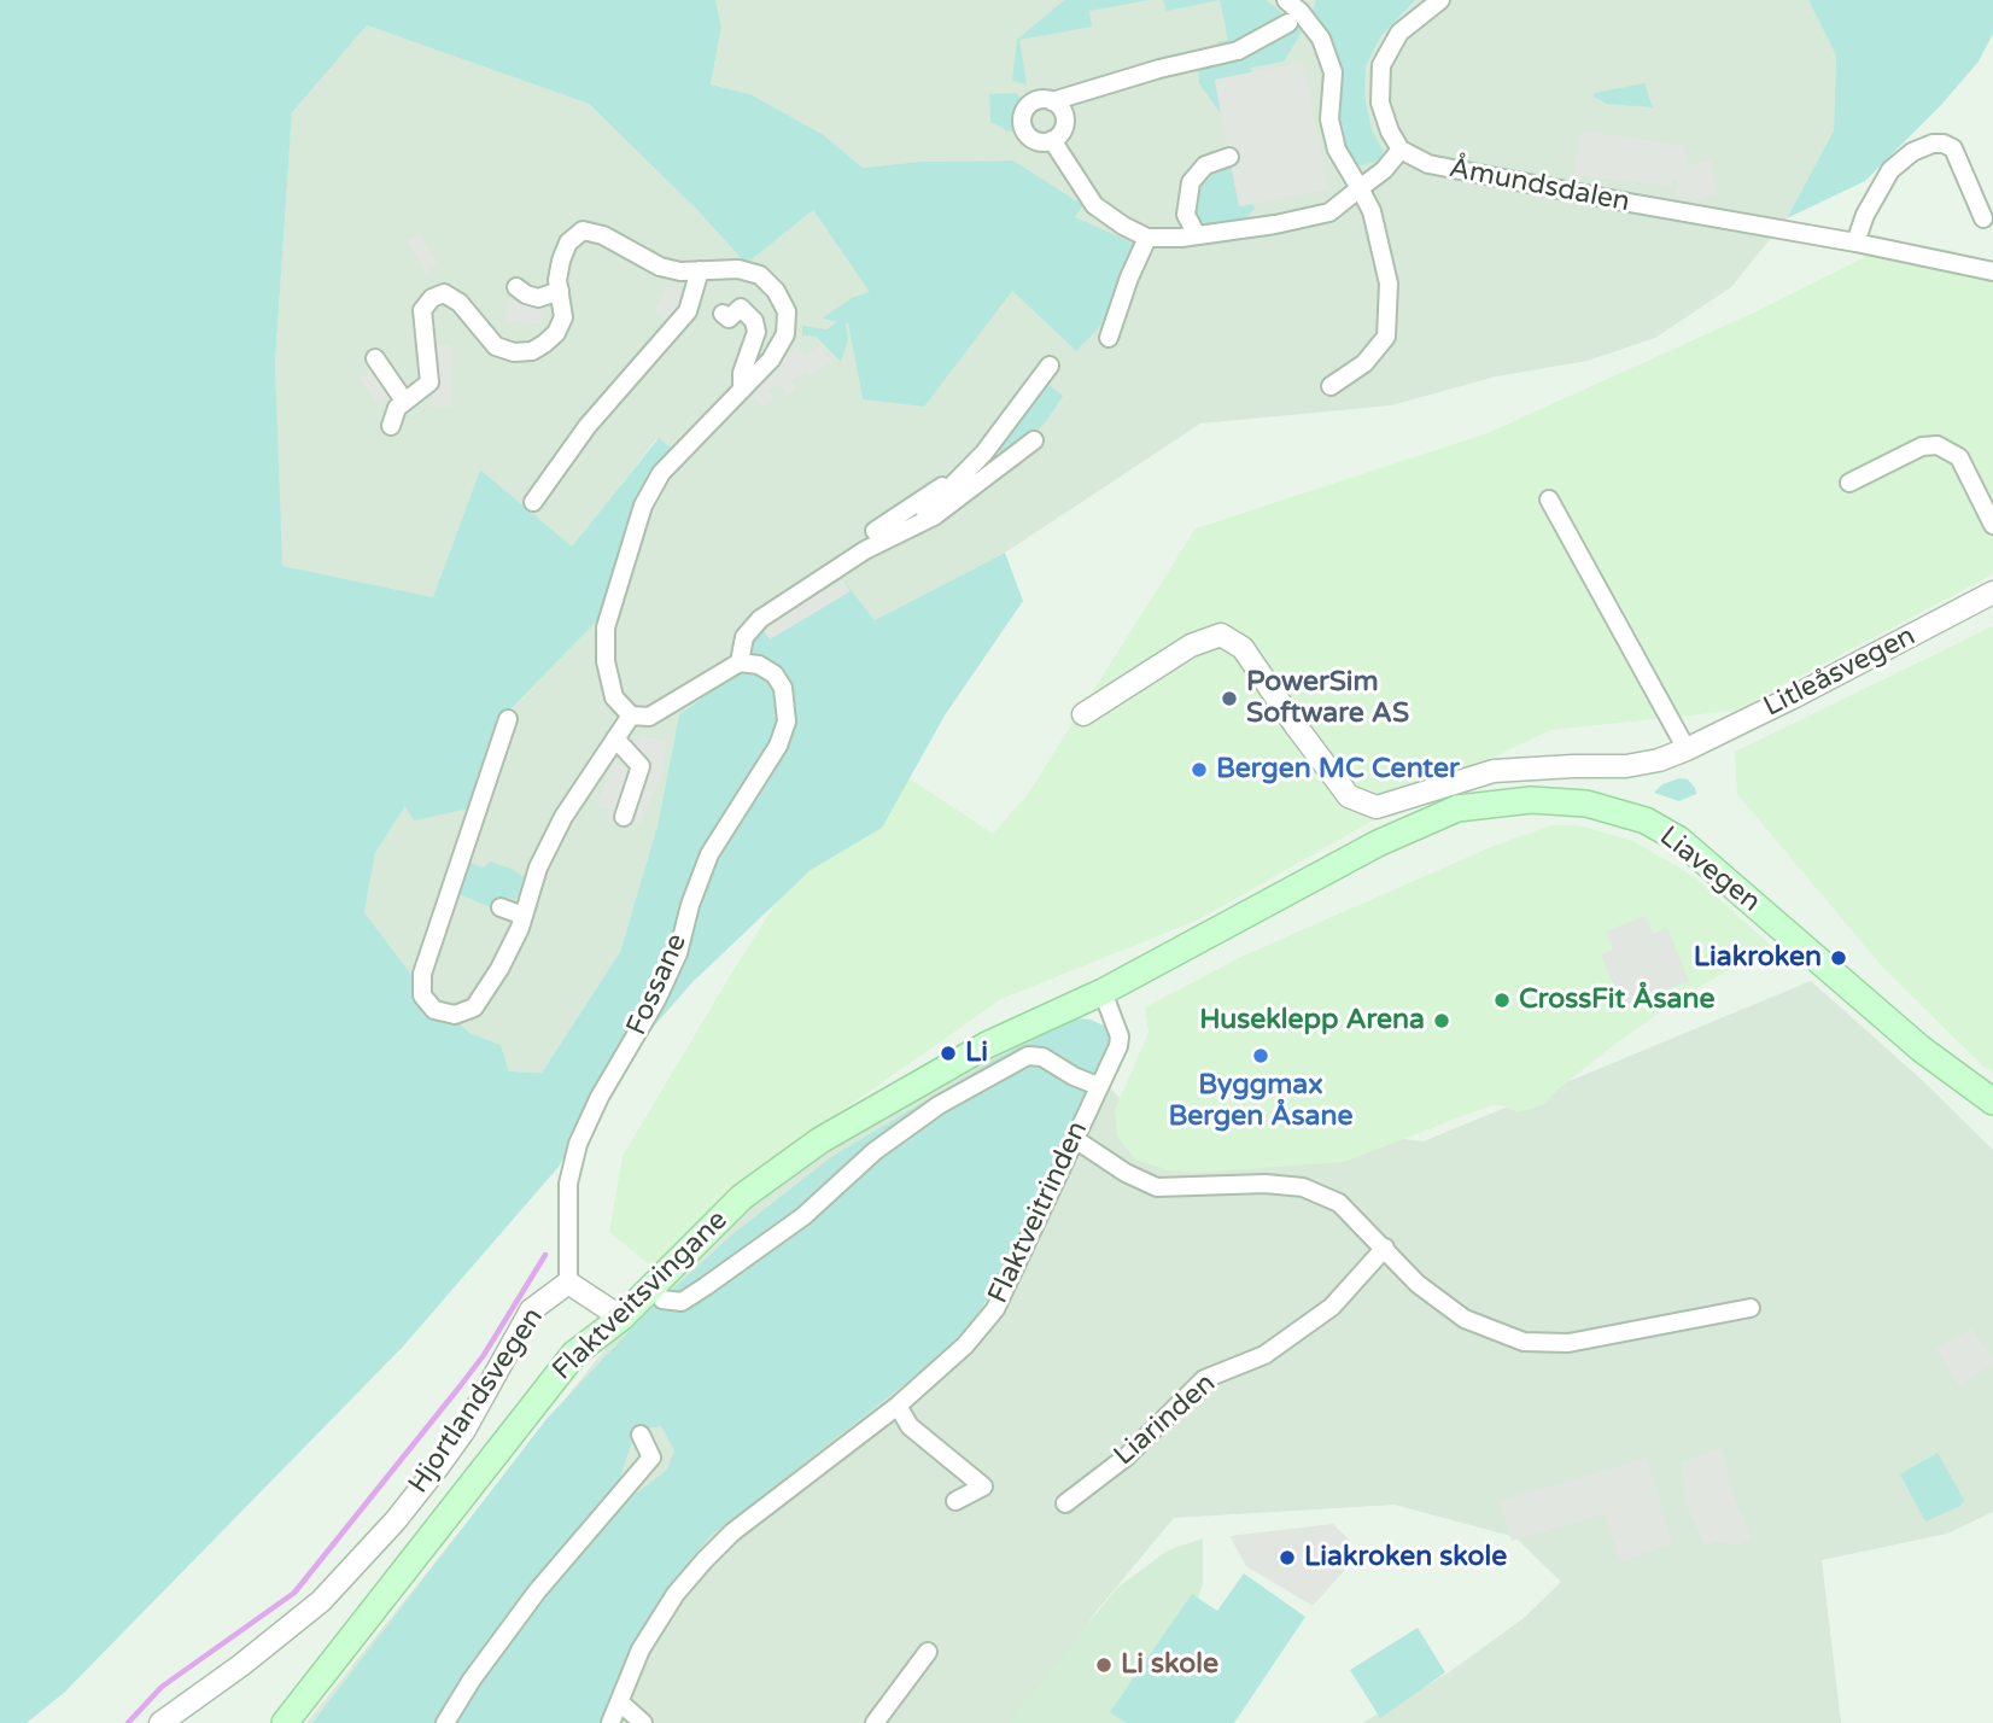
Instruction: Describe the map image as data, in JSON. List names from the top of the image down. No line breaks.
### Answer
{"streets":{"main road":["Liavegen","Flaktveitsvingane"],"street":["Åmundsdalen","Litleåsvegen","Fossane","Flaktveitrinden","Hjortlandsvegen","Liarinden"]},"crossings":[["Liavegen","Flaktveitrinden"],["Liavegen","Flaktveitsvingane"],["Fossane","Hjortlandsvegen"],["Flaktveitrinden","Flaktveitsvingane"]],"places":["PowerSim Software AS","Bergen MC Center","Liakroken","CrossFit Åsane","Huseklepp Arena","Li","Byggmax Bergen Åsane","Liakroken skole","Li skole"]}
